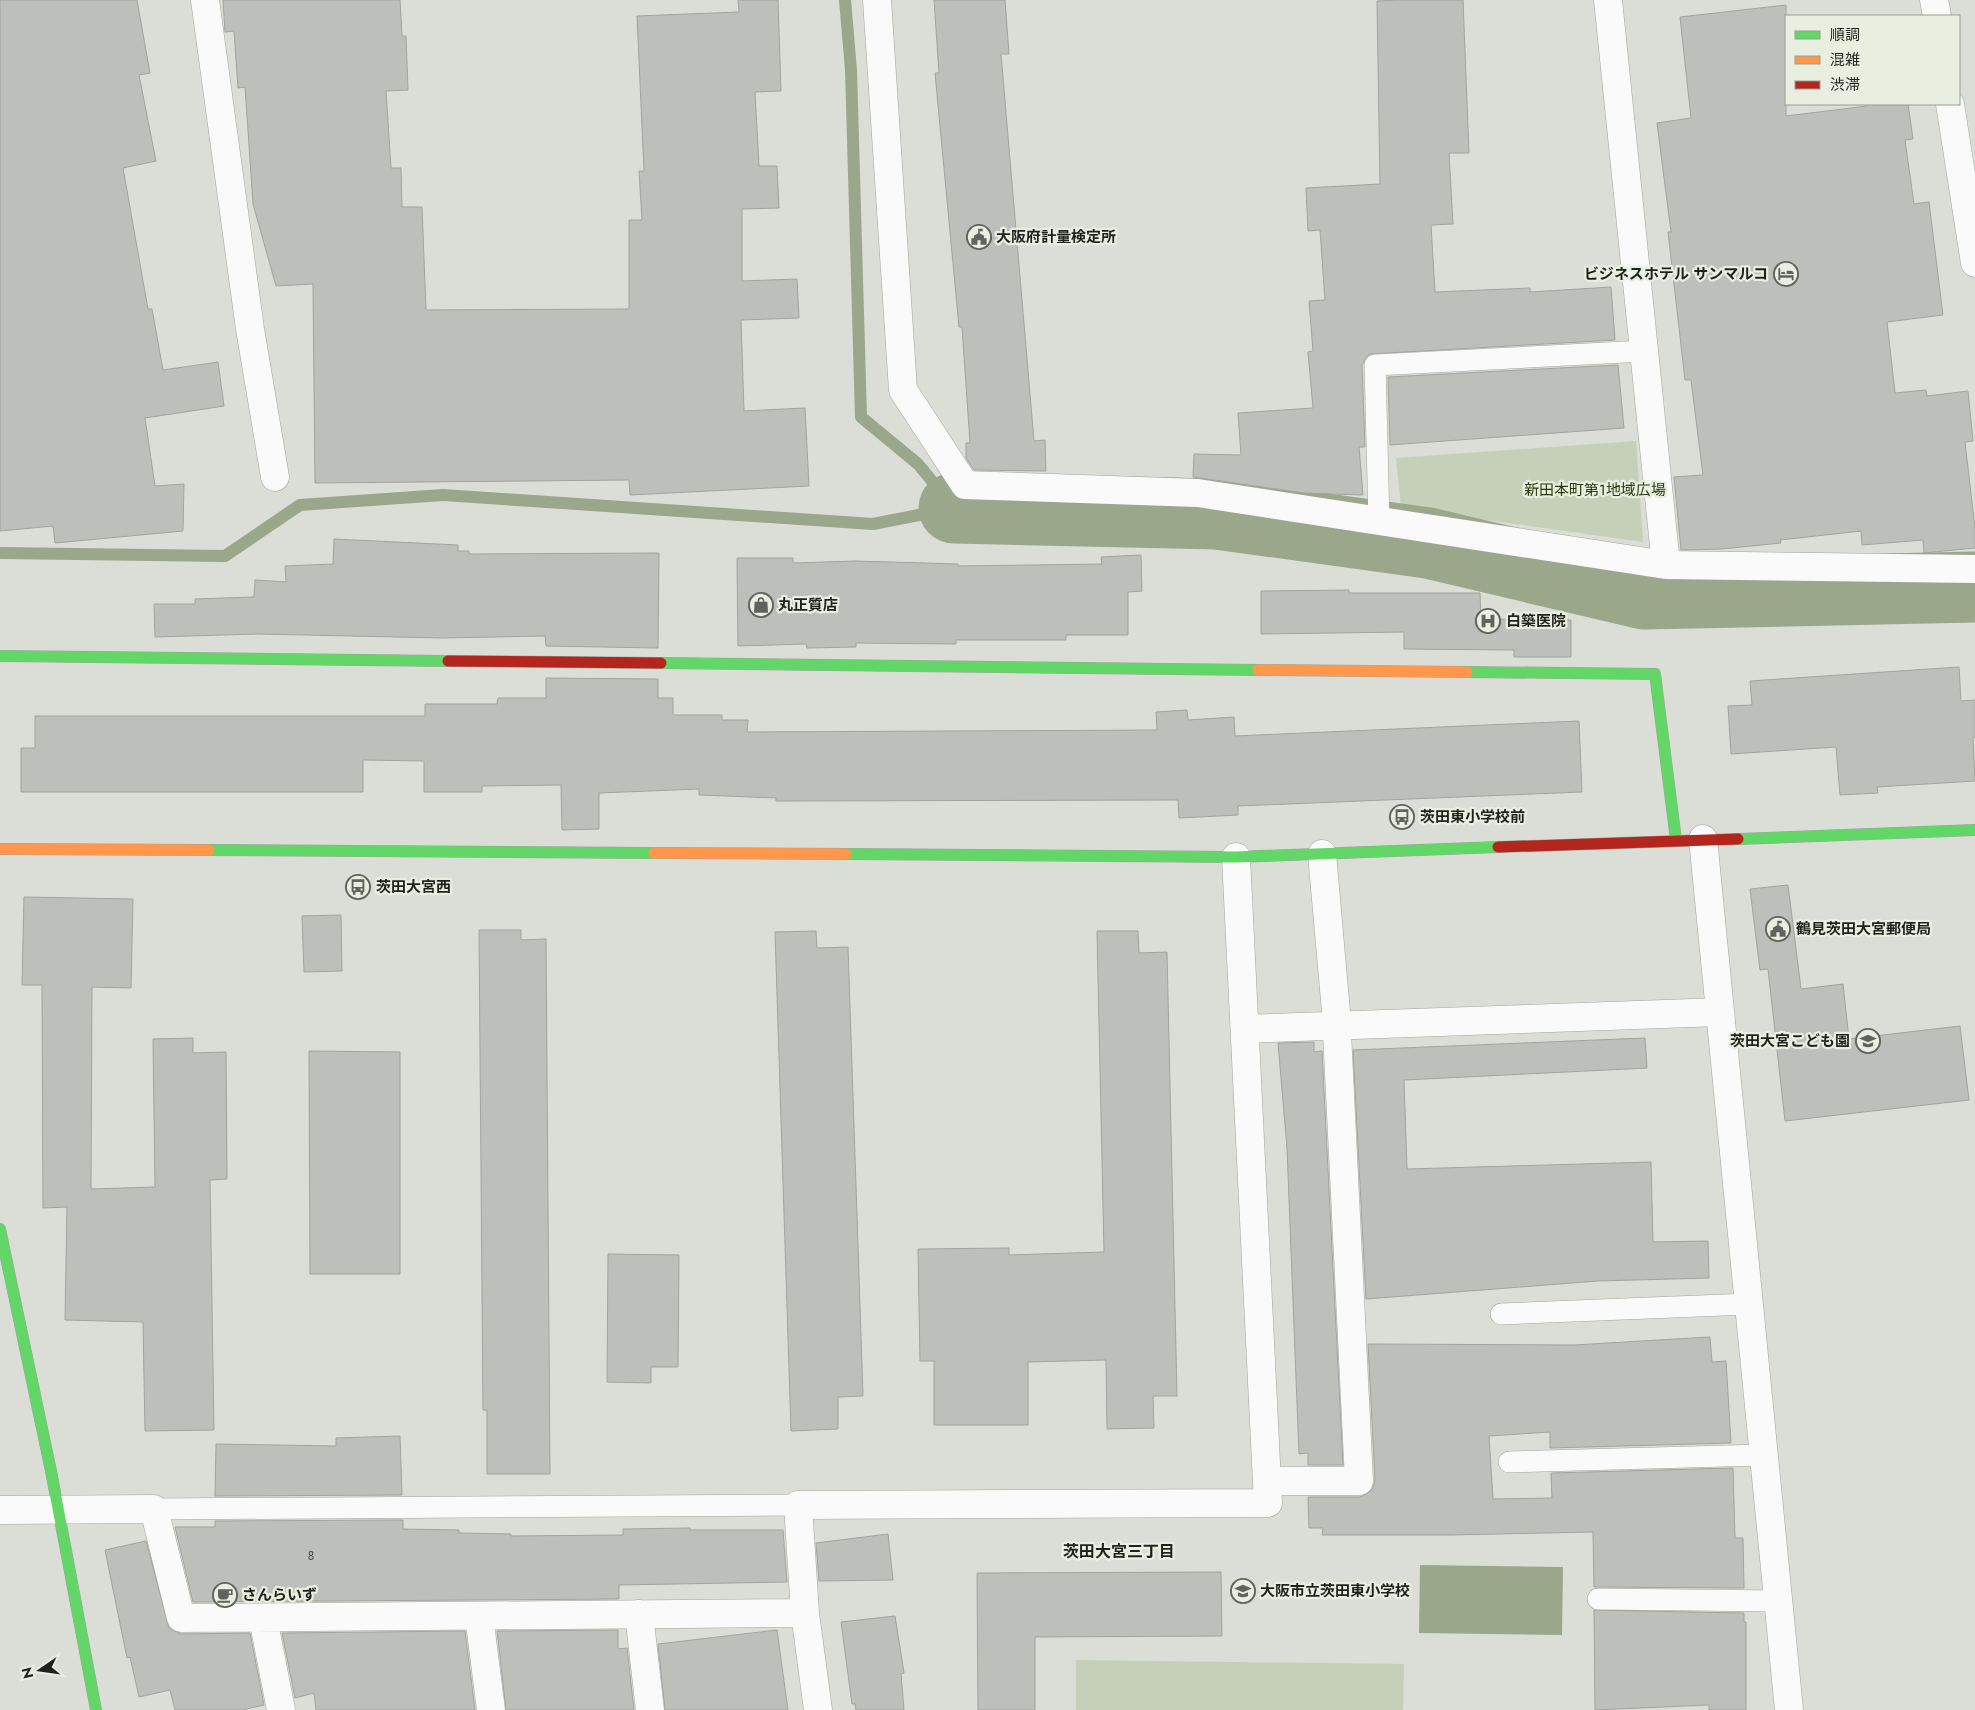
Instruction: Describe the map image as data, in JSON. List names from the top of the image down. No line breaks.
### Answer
{"districts":["茨田大宮三丁目"],"parks":["新田本町第1地域広場"],"places":{"public building":["大阪府計量検定所","鶴見茨田大宮郵便局"],"hotel":["ビジネスホテル サンマルコ"],"shop":["丸正質店"],"hospital":["白築医院"],"bus stop":["茨田東小学校前","茨田大宮西"],"school or university":["茨田大宮こども園","大阪市立茨田東小学校"],"cafe":["さんらいず"]},"house_numbers":["8"],"legend":["順調","混雑","渋滞"],"north":"left"}
